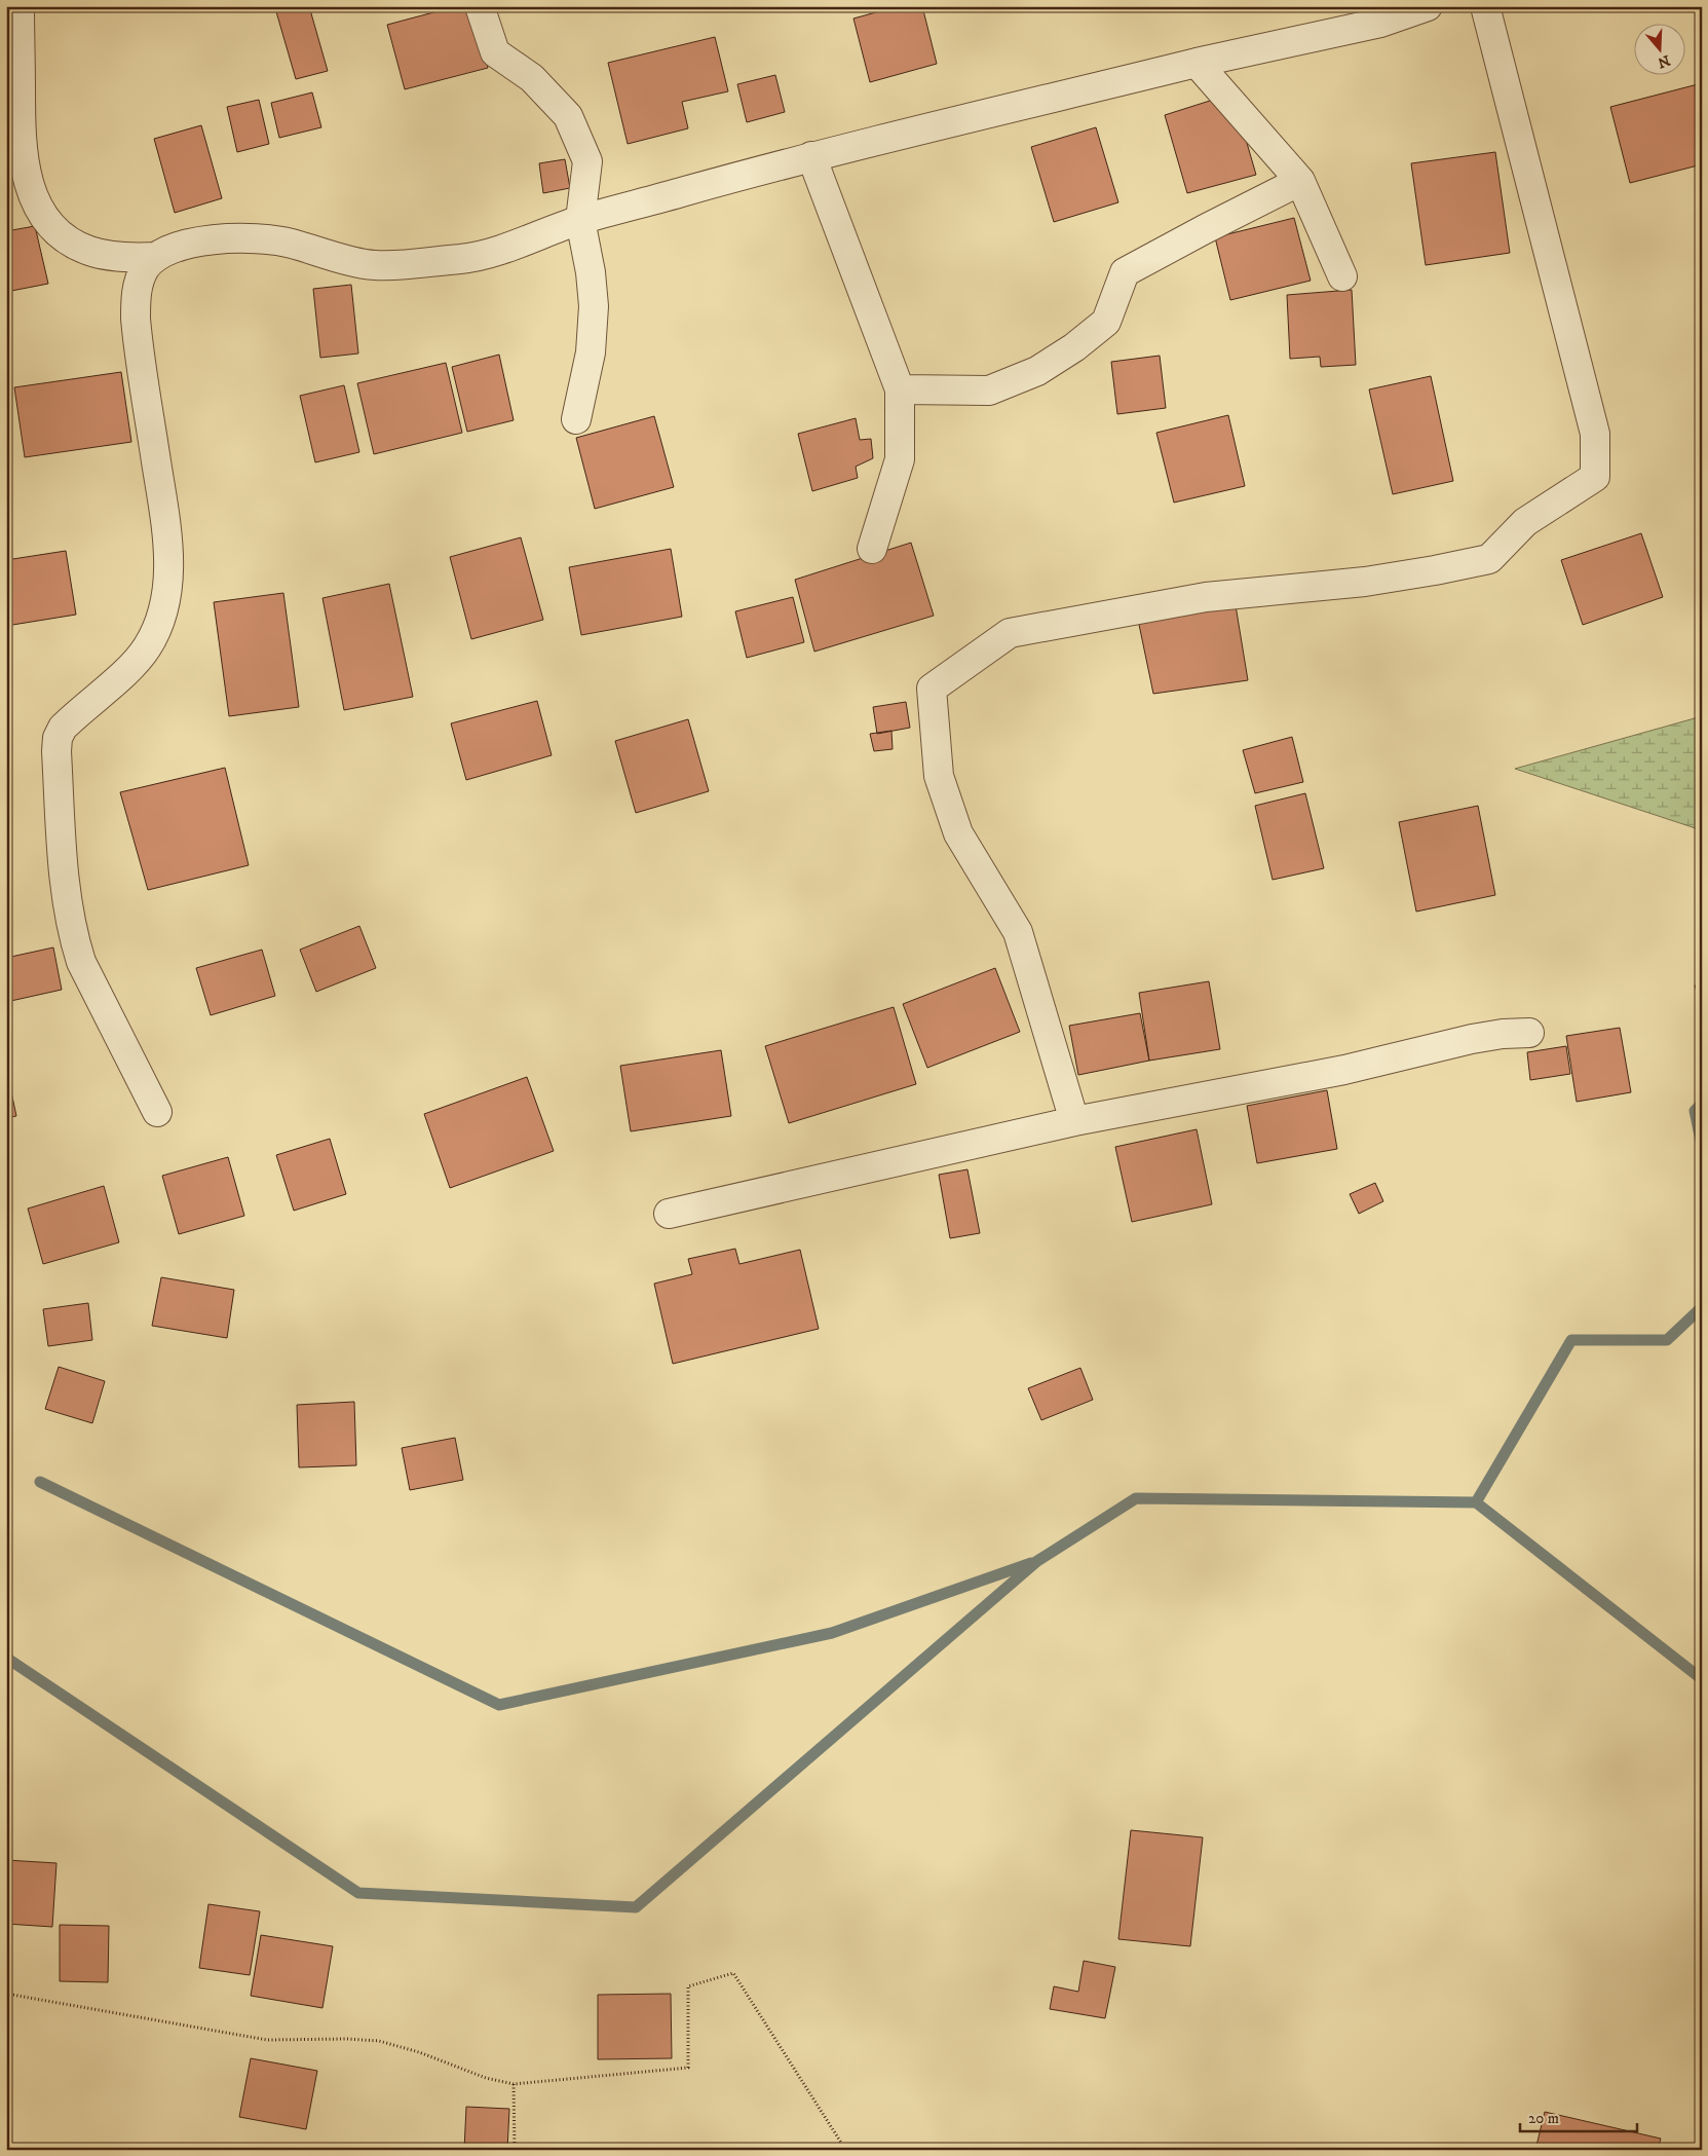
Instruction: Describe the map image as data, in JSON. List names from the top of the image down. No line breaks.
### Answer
{"scale_bar":"20 m","north":"bottom"}
